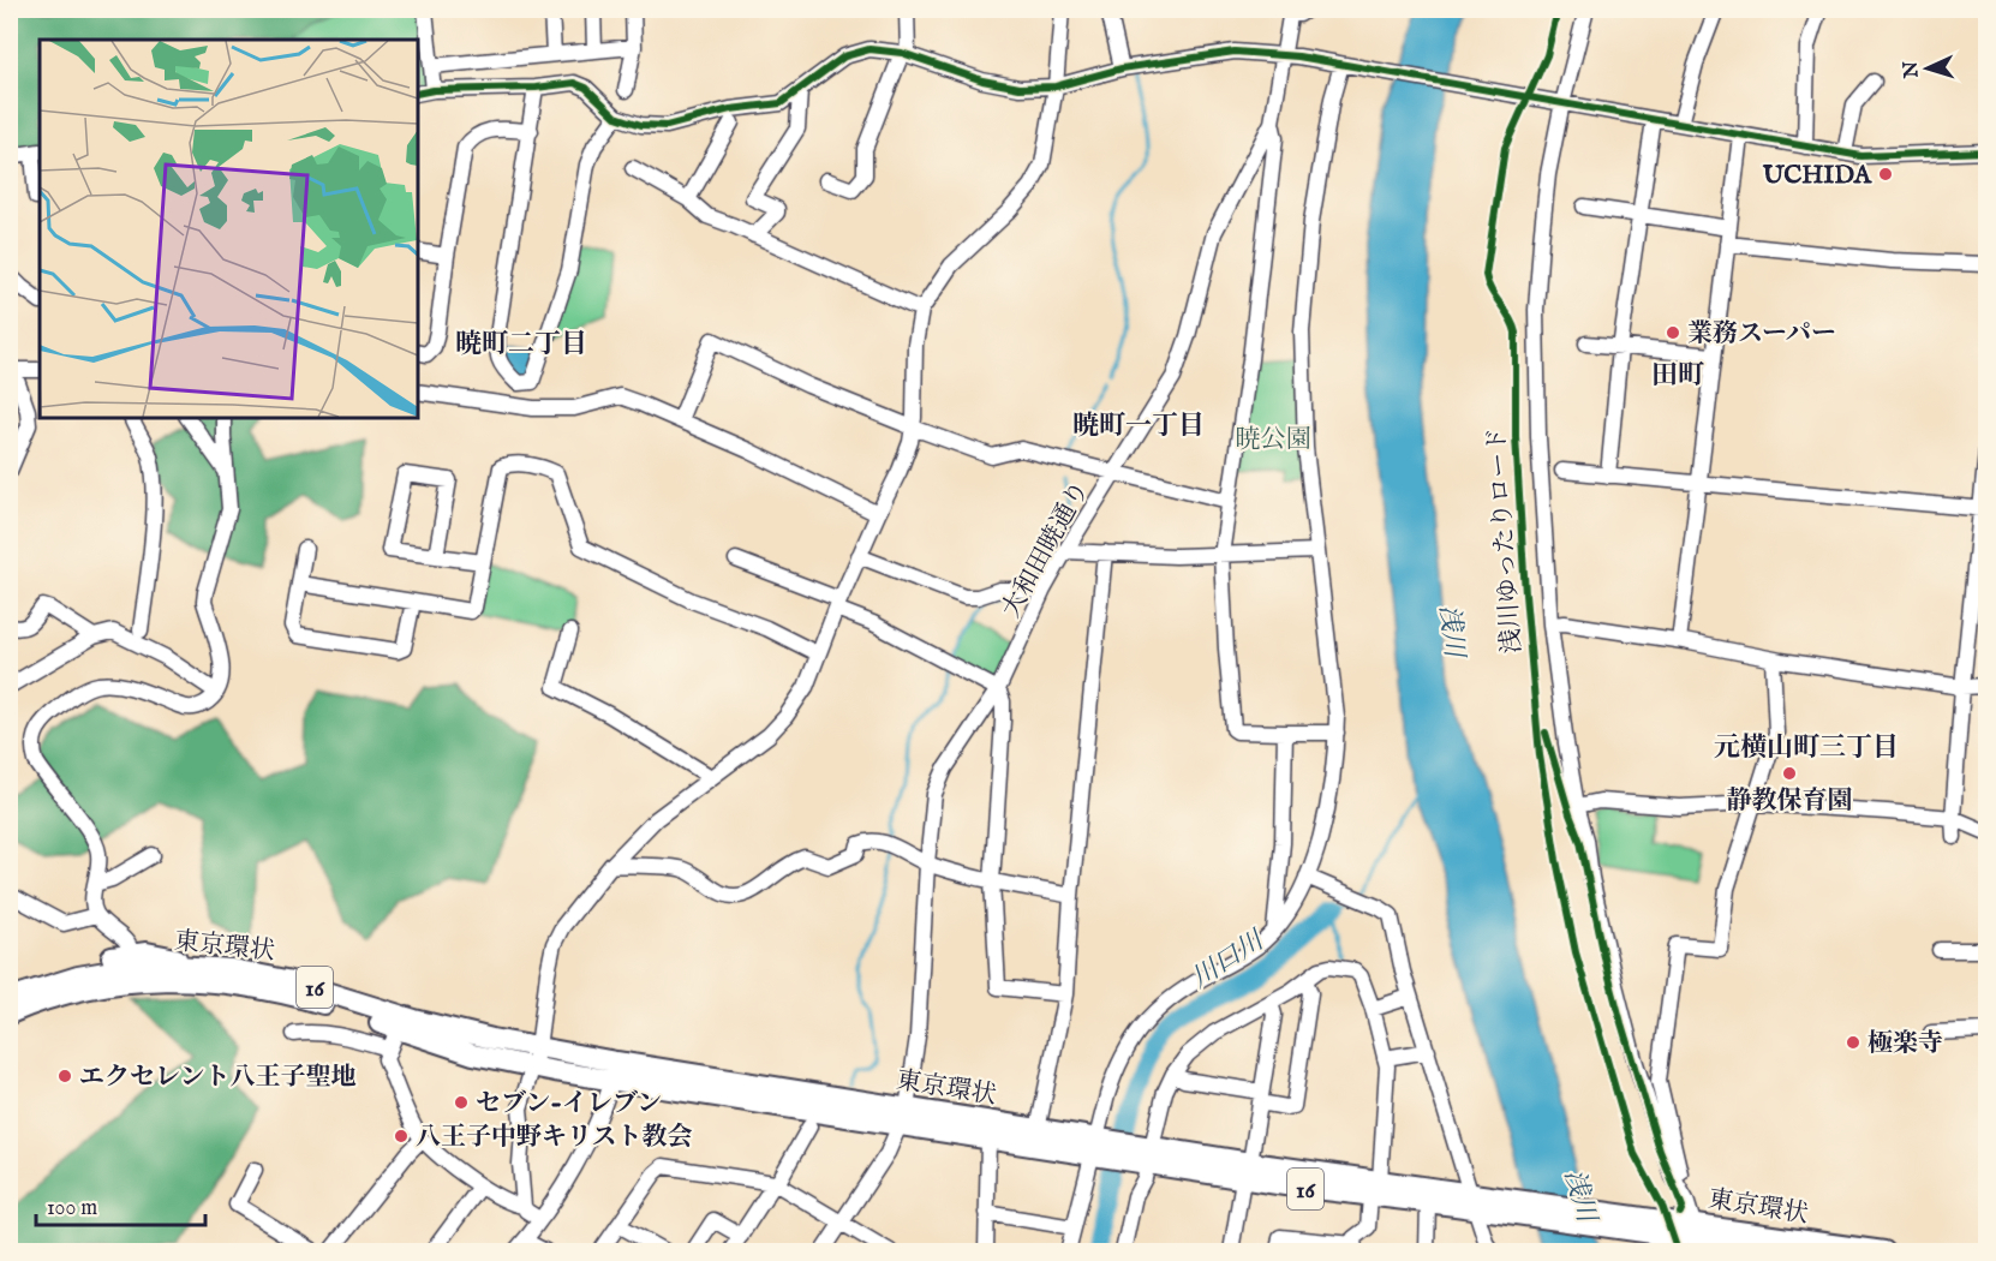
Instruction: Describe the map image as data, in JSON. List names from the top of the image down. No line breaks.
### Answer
{"streets":{"highway":["東京環状","16"],"street":["大和田暁通り"],"cycle path":["浅川ゆったりロード"]},"crossings":[["大和田暁通り","東京環状"]],"districts":["暁町二丁目","田町","暁町一丁目","元横山町三丁目"],"water":["浅川","川口川"],"parks":["暁公園"],"places":["UCHIDA","業務スーパー","静教保育園","極楽寺","エクセレント八王子聖地","セブン-イレブン","八王子中野キリスト教会"],"scale_bar":"100 m","north":"left"}
